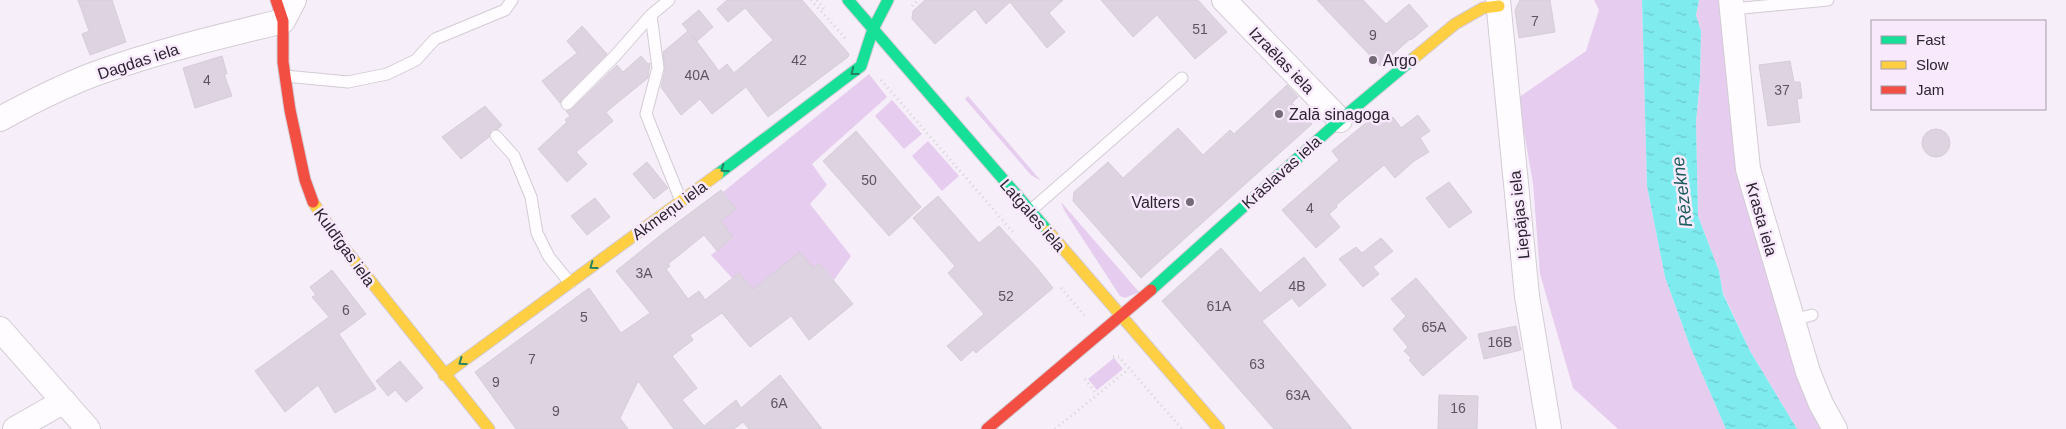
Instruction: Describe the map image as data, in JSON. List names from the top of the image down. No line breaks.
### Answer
{"streets":{"street":["Izraēlas iela","Dagdas iela","Krāslavas iela","Akmeņu iela","Latgales iela","Liepājas iela","Krasta iela","Kuldīgas iela"]},"crossings":[["Izraēlas iela","Krāslavas iela"],["Dagdas iela","Kuldīgas iela"],["Krāslavas iela","Latgales iela"],["Krāslavas iela","Liepājas iela"],["Akmeņu iela","Latgales iela"],["Akmeņu iela","Kuldīgas iela"]],"one_way":["Akmeņu iela"],"water":["Rēzekne"],"places":["Argo","Zalā sinagoga","Valters"],"house_numbers":["7","51","9","42","40A","4","37","50","4","3A","4B","52","61A","6","5","65A","16B","7","63","9","63A","6A","16","9"],"legend":["Fast","Slow","Jam"]}
